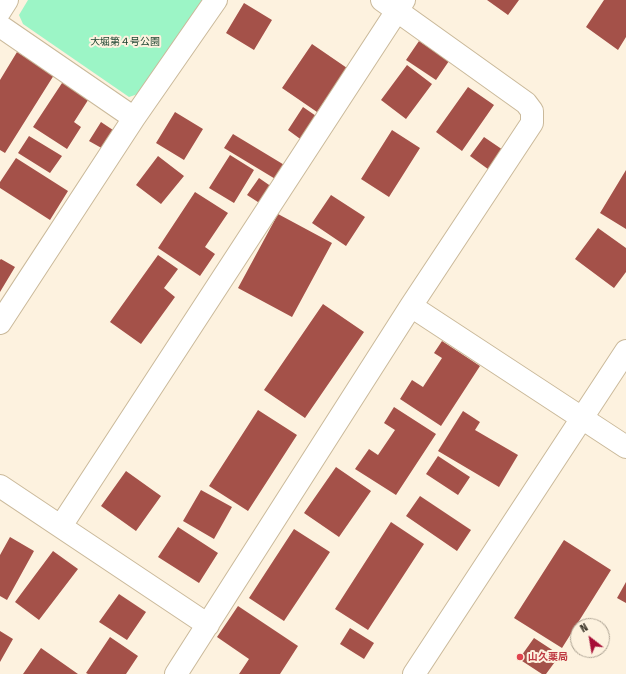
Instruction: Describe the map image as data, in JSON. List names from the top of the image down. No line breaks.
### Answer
{"parks":["大堀第４号公園"],"places":["山久薬局"],"north":"top left"}
